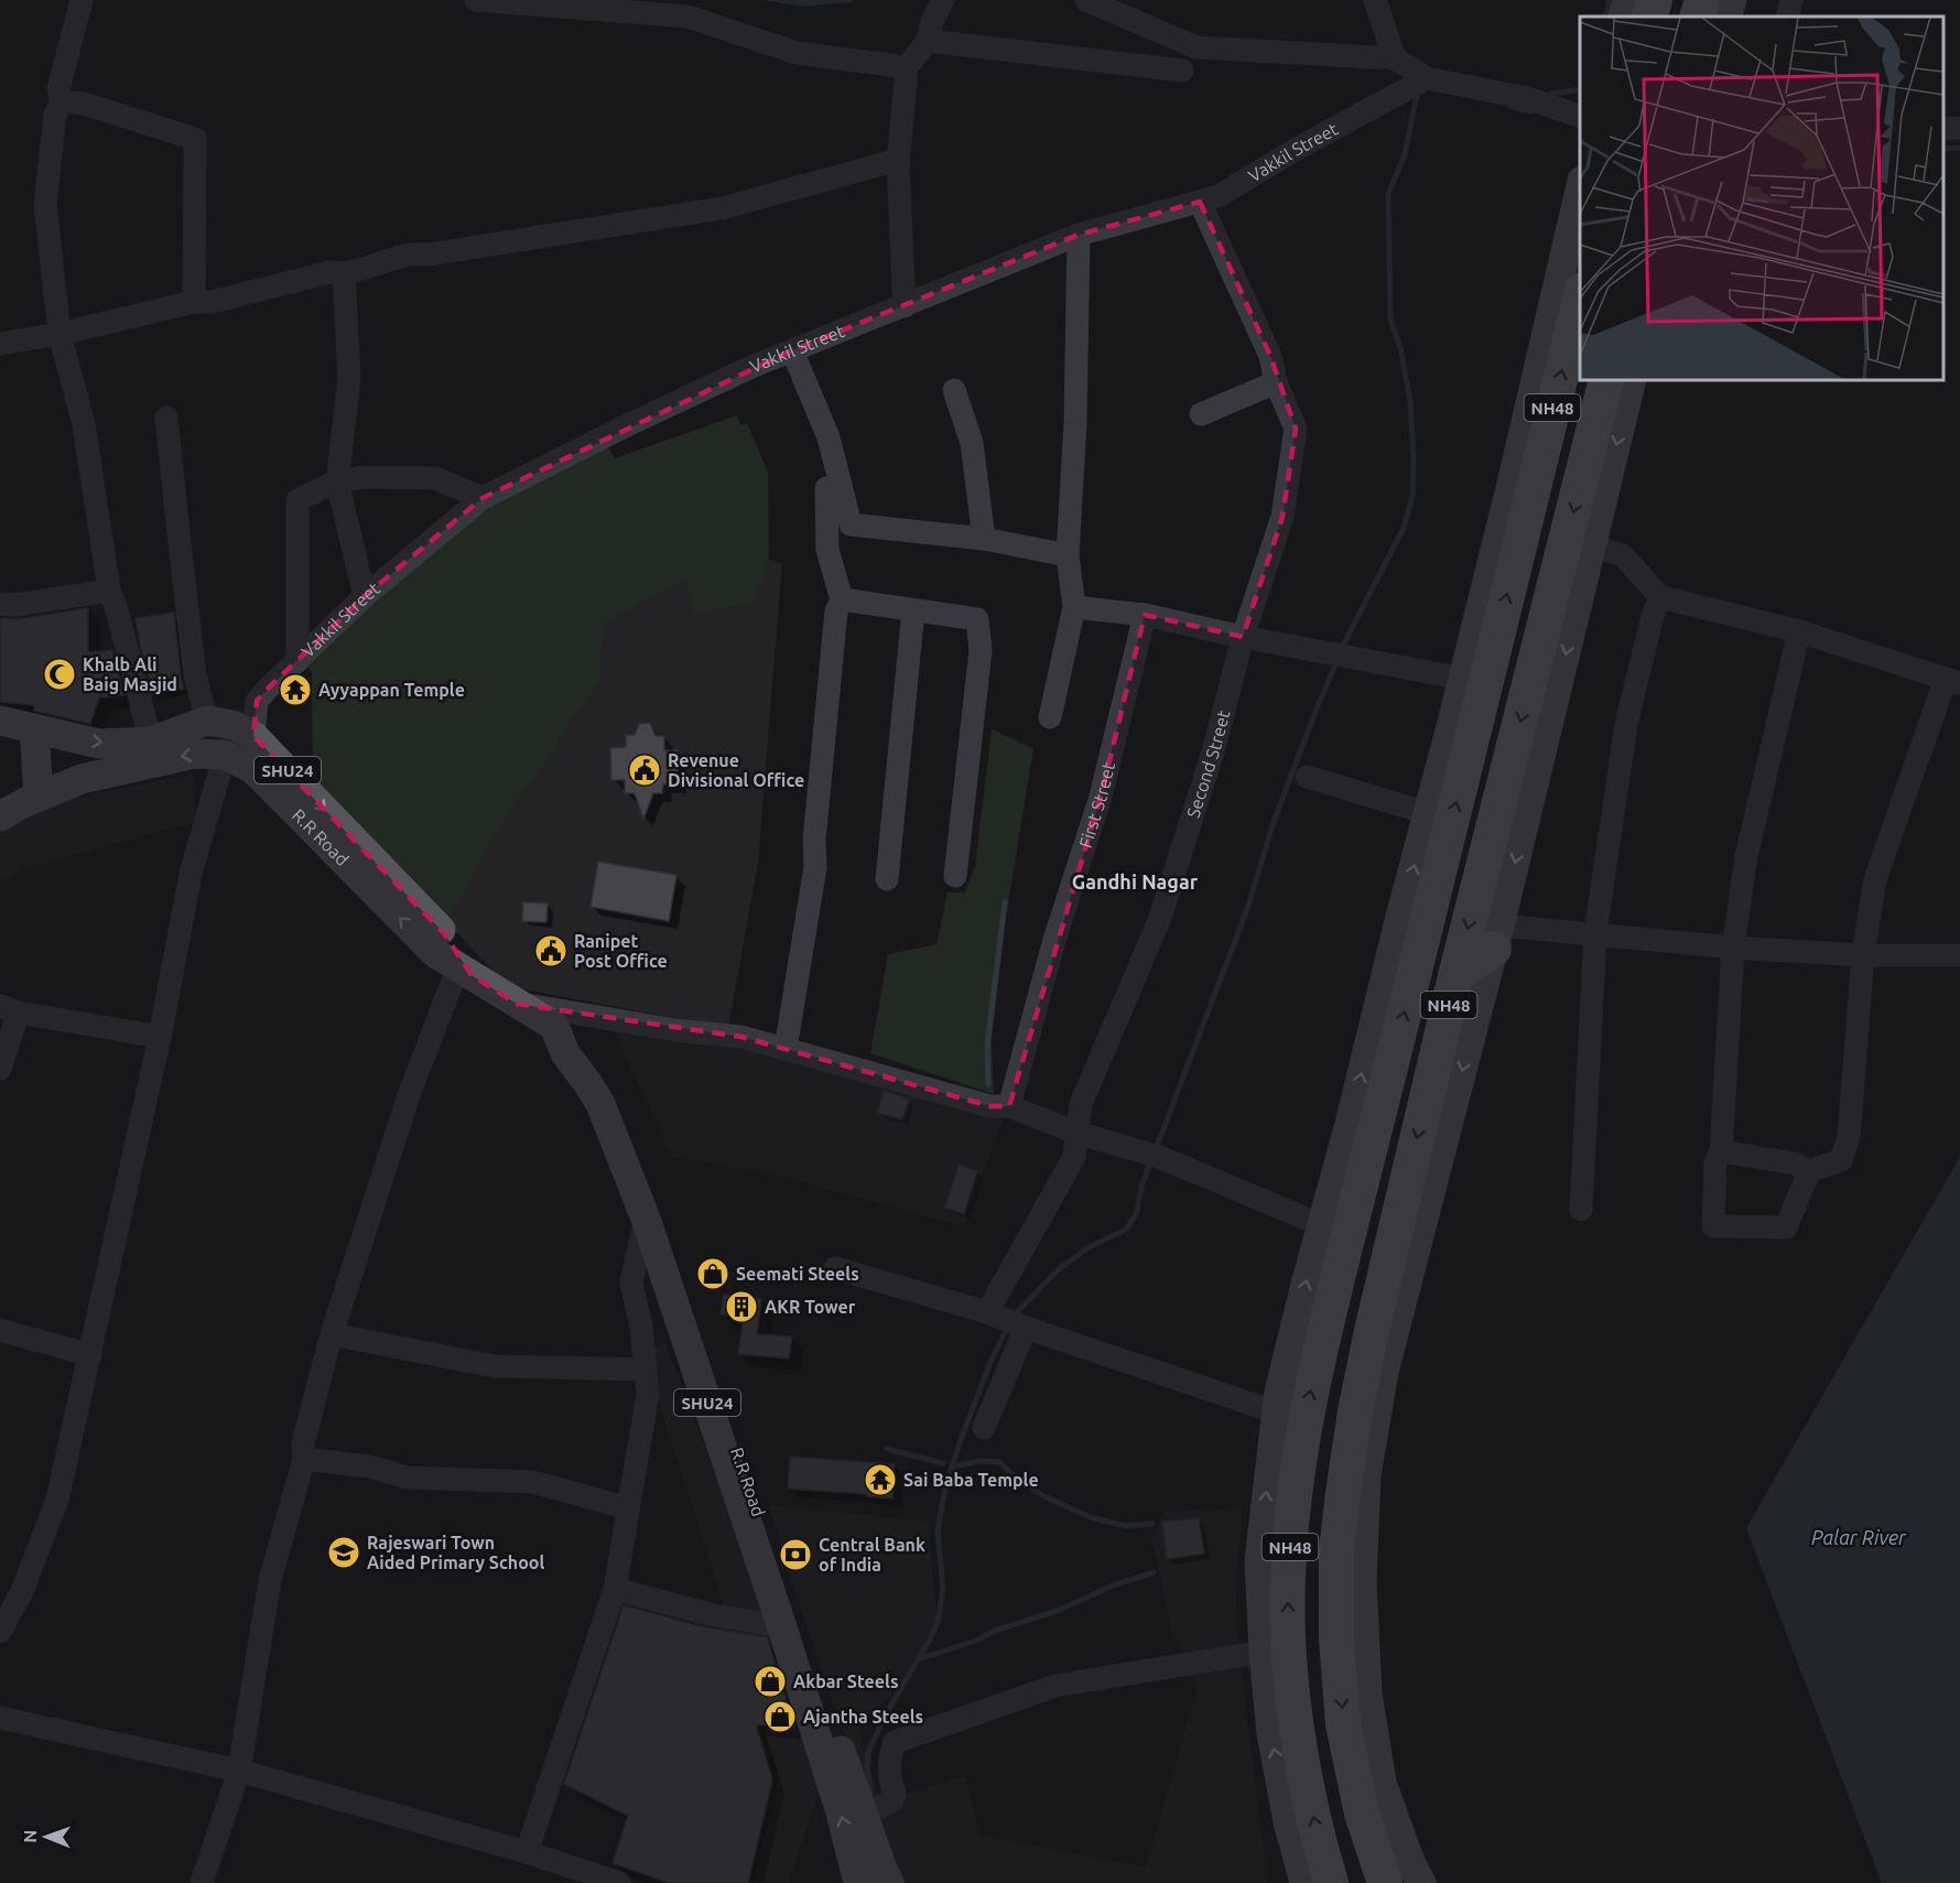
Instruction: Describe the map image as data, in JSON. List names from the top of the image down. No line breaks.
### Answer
{"streets":{"highway":["NH48"],"main road":["SHU24","R.R Road"],"street":["Vakkil Street","Second Street","First Street"]},"crossings":[["Vakkil Street","Second Street"],["Vakkil Street","R.R Road"]],"districts":["Gandhi Nagar"],"water":["Palar River"],"places":{"mosque":["Khalb Ali Baig Masjid"],"temple":["Ayyappan Temple","Sai Baba Temple"],"public building":["Revenue Divisional Office","Ranipet Post Office"],"shop":["Seemati Steels","Akbar Steels","Ajantha Steels"],"building":["AKR Tower"],"school or university":["Rajeswari Town Aided Primary School"],"bank":["Central Bank of India"]},"north":"left"}
